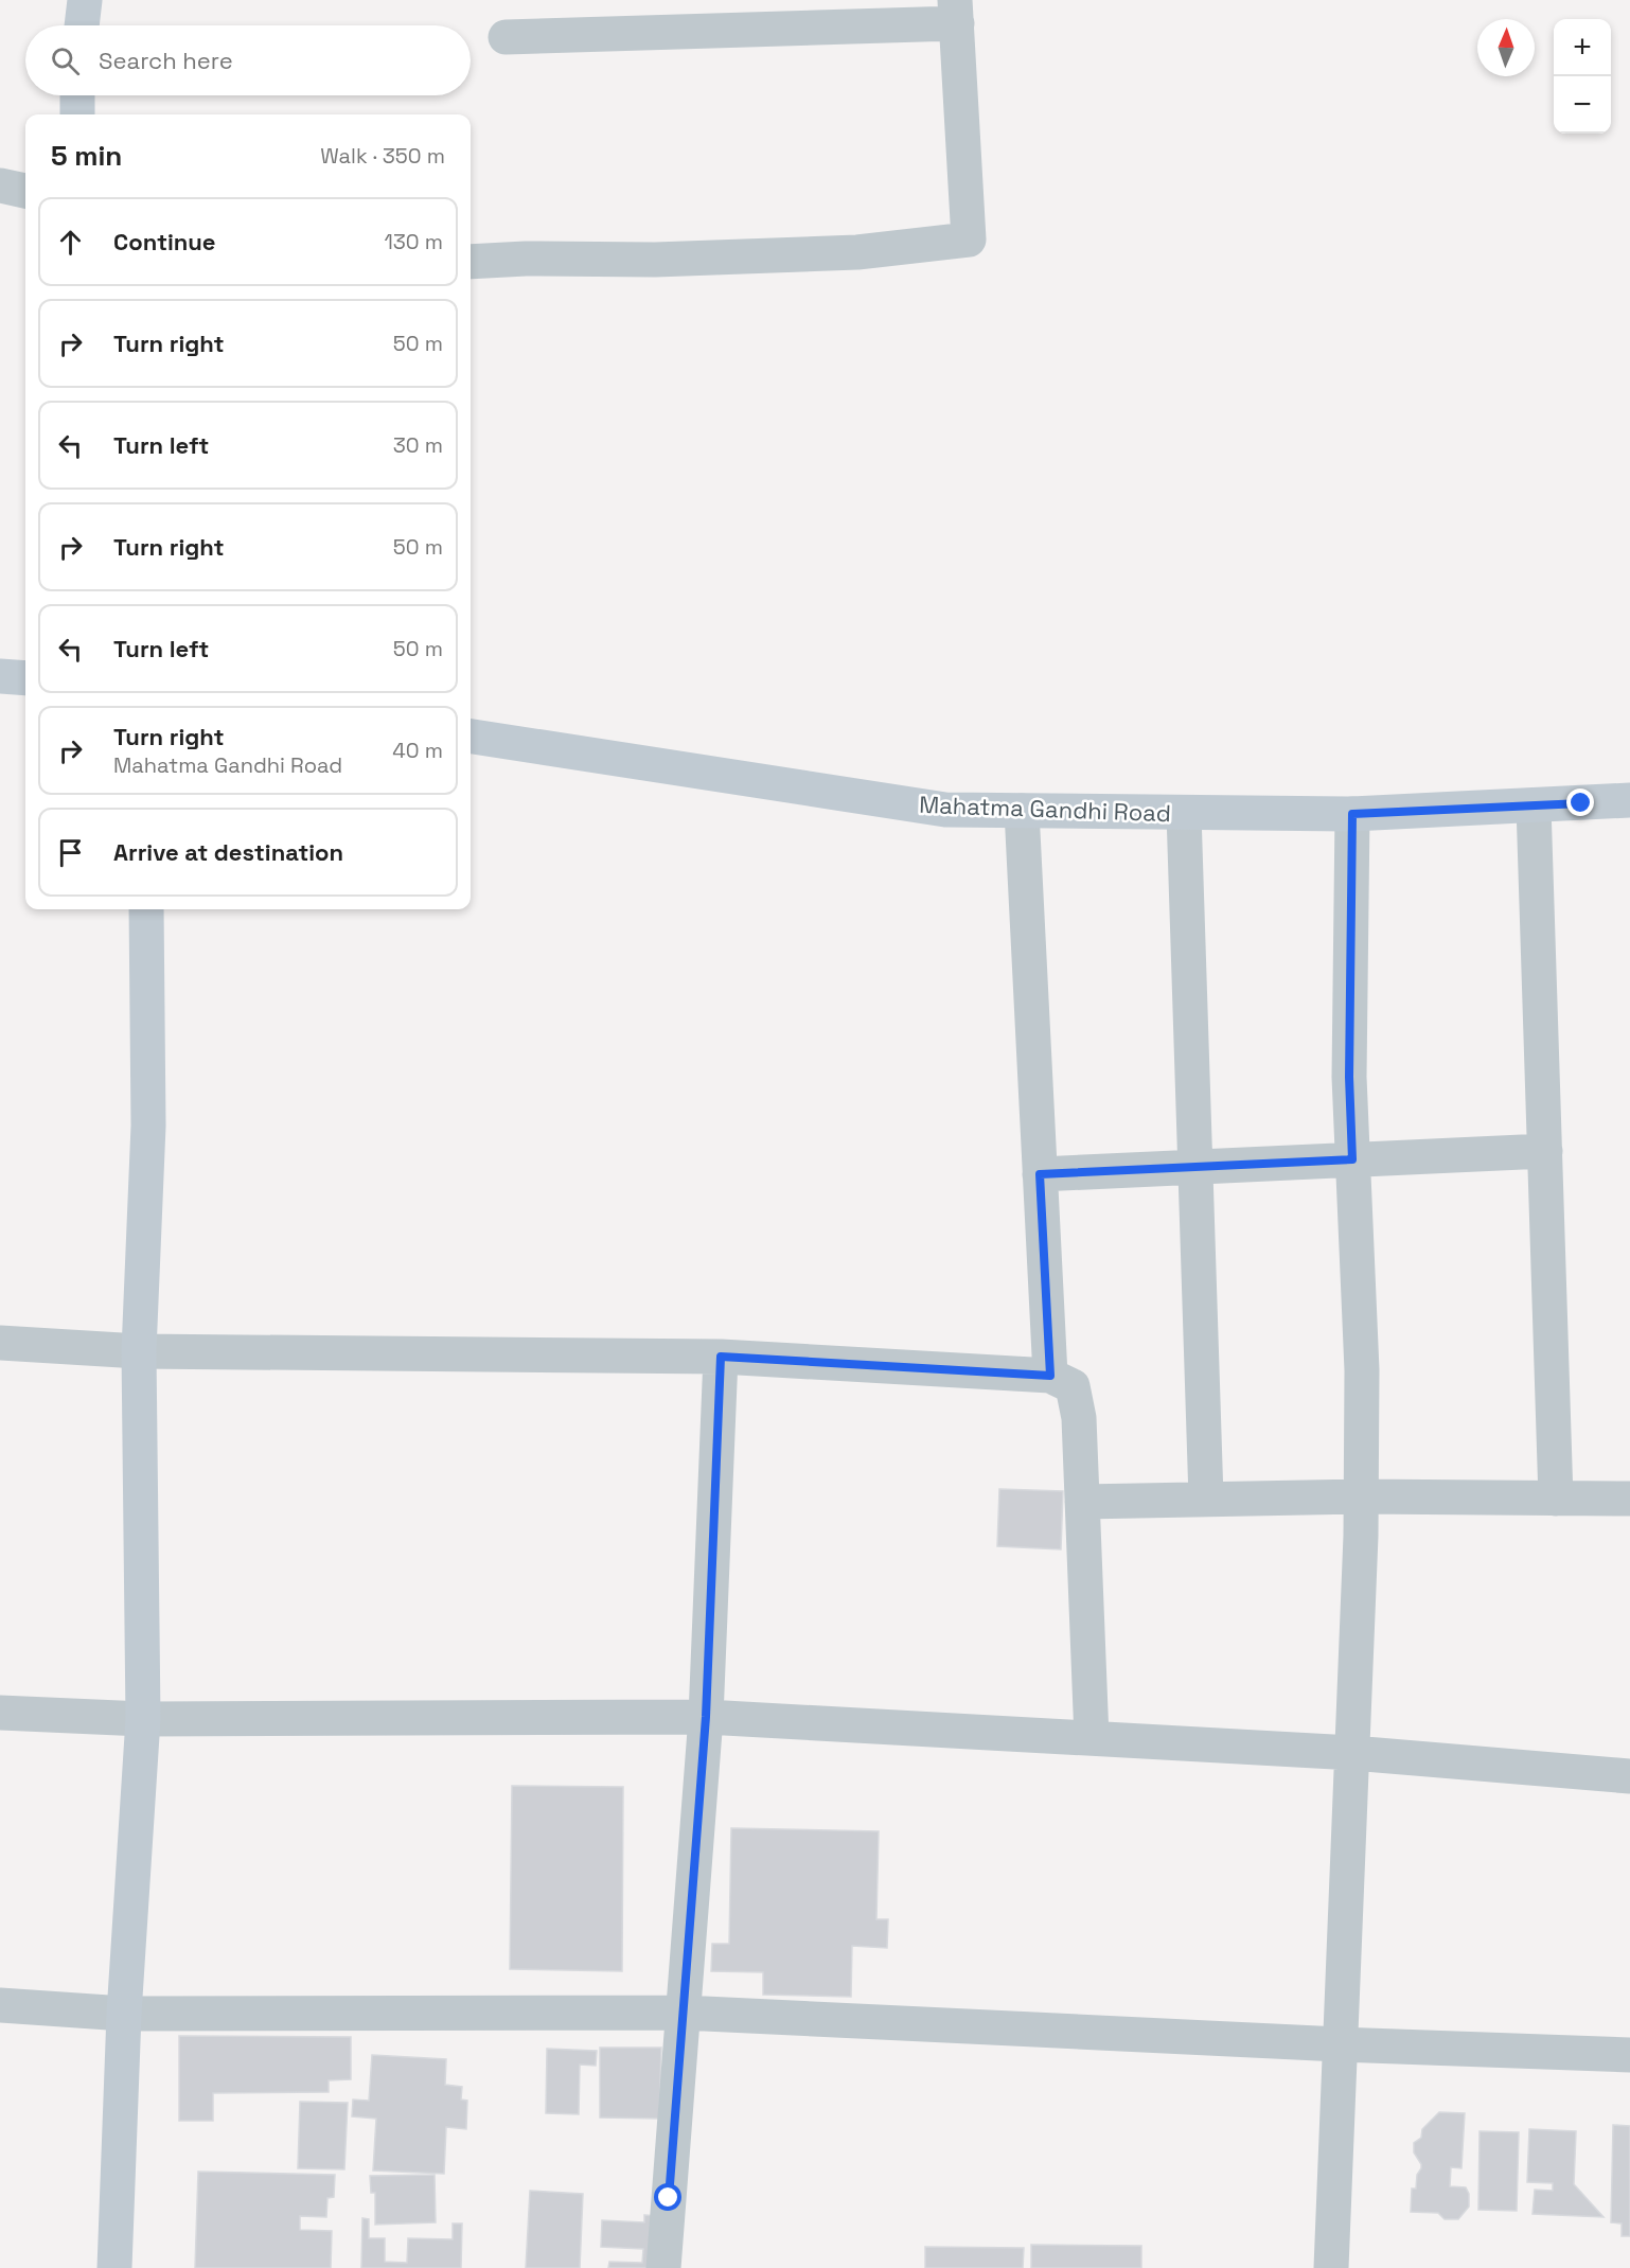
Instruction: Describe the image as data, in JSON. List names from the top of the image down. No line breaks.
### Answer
{"streets":{"main road":["Mahatma Gandhi Road"]},"north":"top","page":{"map_buttons":["+","−"],"search":"Search here","heading":["5 min","Walk · 350 m"],"list":[["Continue","130 m"],["Turn right","50 m"],["Turn left","30 m"],["Turn right","50 m"],["Turn left","50 m"],["Turn right","Mahatma Gandhi Road","40 m"],"Arrive at destination"]}}
